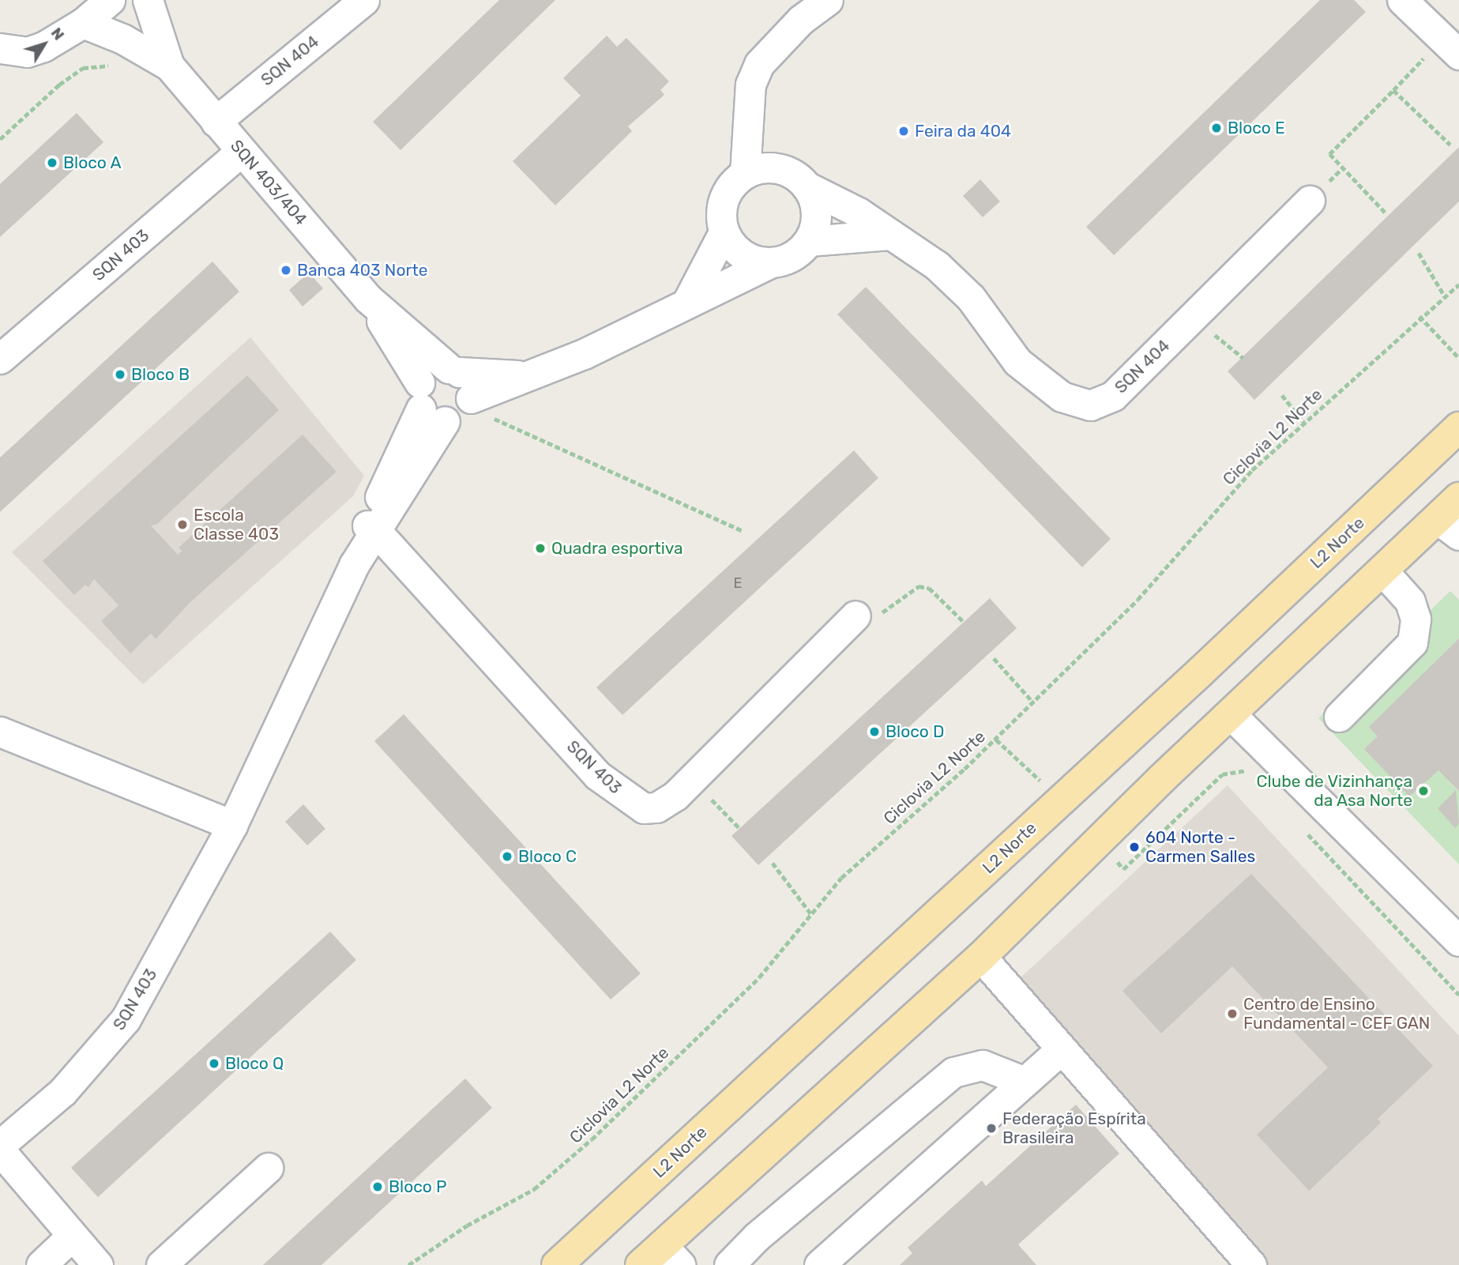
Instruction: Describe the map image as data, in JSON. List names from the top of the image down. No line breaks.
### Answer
{"streets":{"main road":["L2 Norte"],"street":["SQN 404","SQN 403/404","SQN 403"],"path":["Ciclovia L2 Norte"]},"crossings":[["SQN 404","SQN 403/404"],["SQN 403/404","SQN 403"]],"places":["Bloco E","Feira da 404","Bloco A","Banca 403 Norte","Bloco B","Escola Classe 403","Quadra esportiva","Bloco D","Clube de Vizinhança da Asa Norte","604 Norte - Carmen Salles","Bloco C","Centro de Ensino Fundamental - CEF GAN","Bloco Q","Federação Espírita Brasileira","Bloco P"],"house_numbers":["E"],"north":"top right"}
